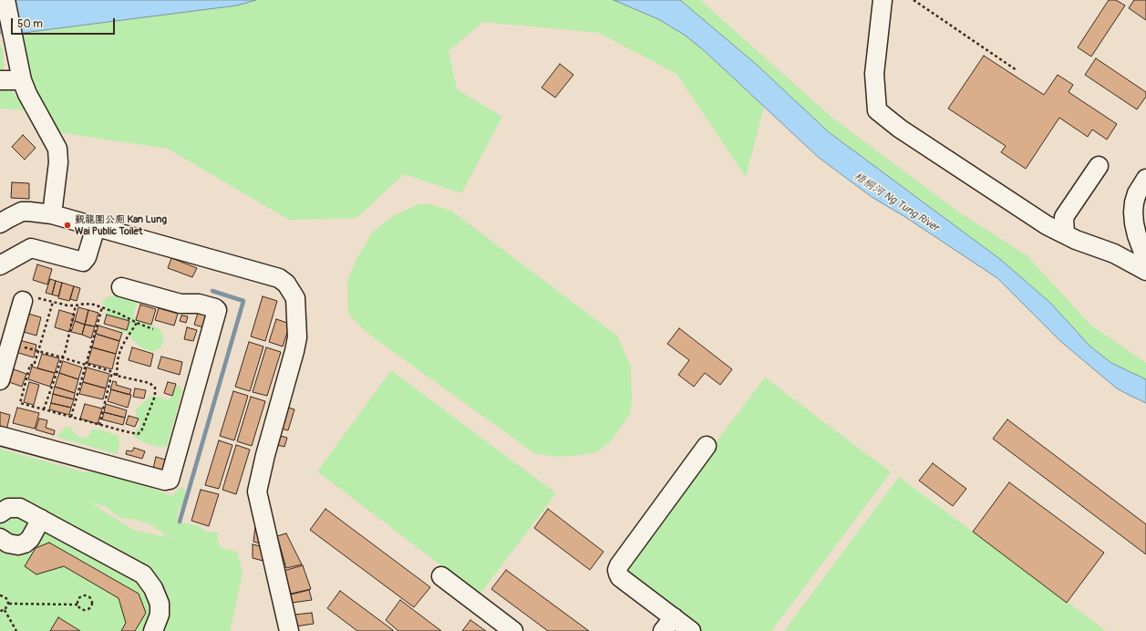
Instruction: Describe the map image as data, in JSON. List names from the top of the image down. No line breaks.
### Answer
{"water":["梧桐河 Ng Tung River"],"places":["覲龍圍公廁 Kan Lung Wai Public Toilet"],"scale_bar":"50 m"}
